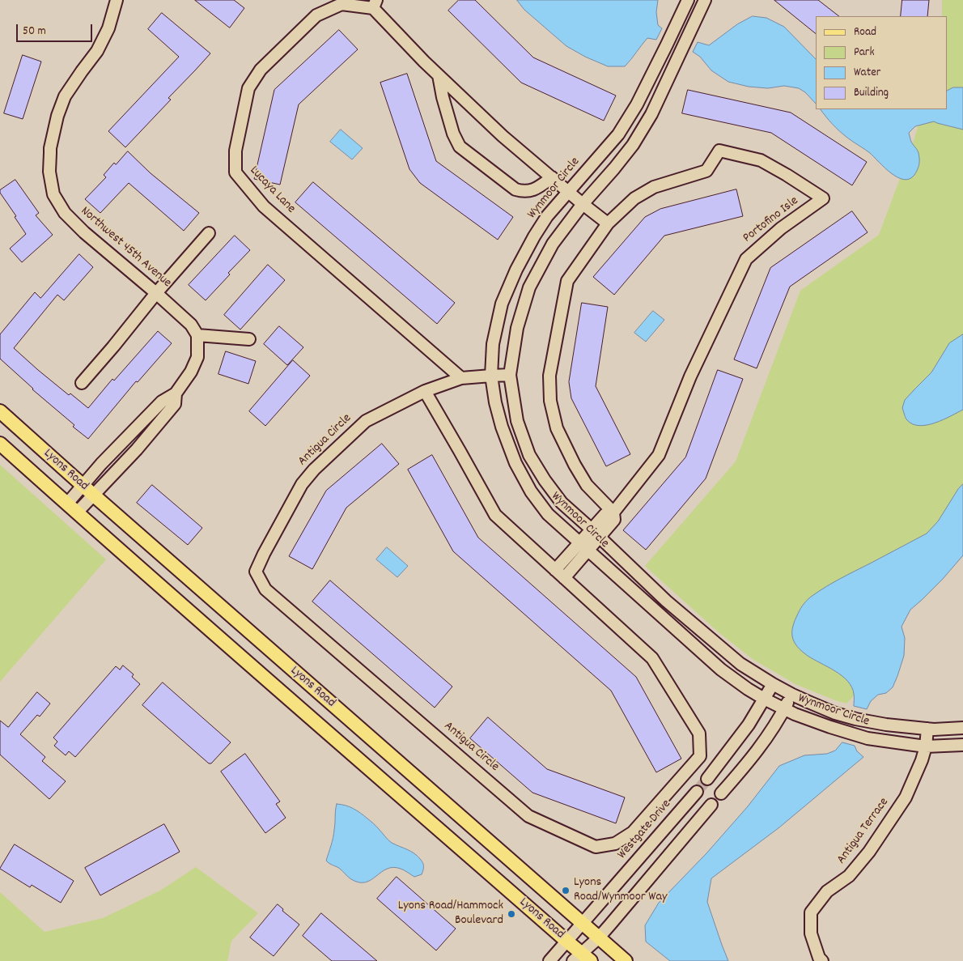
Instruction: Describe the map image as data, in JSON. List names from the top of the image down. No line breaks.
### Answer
{"streets":{"main road":["Lyons Road"],"street":["Wynmoor Circle","Lucaya Lane","Portofino Isle","Northwest 45th Avenue","Antigua Circle","Westgate Drive","Antigua Terrace"]},"crossings":[["Wynmoor Circle","Portofino Isle"],["Wynmoor Circle","Antigua Circle"],["Wynmoor Circle","Antigua Terrace"],["Lucaya Lane","Antigua Circle"],["Lyons Road","Westgate Drive"]],"places":["Lyons Road/Wynmoor Way","Lyons Road/Hammock Boulevard"],"legend":["Road","Park","Water","Building"],"scale_bar":"50 m"}
